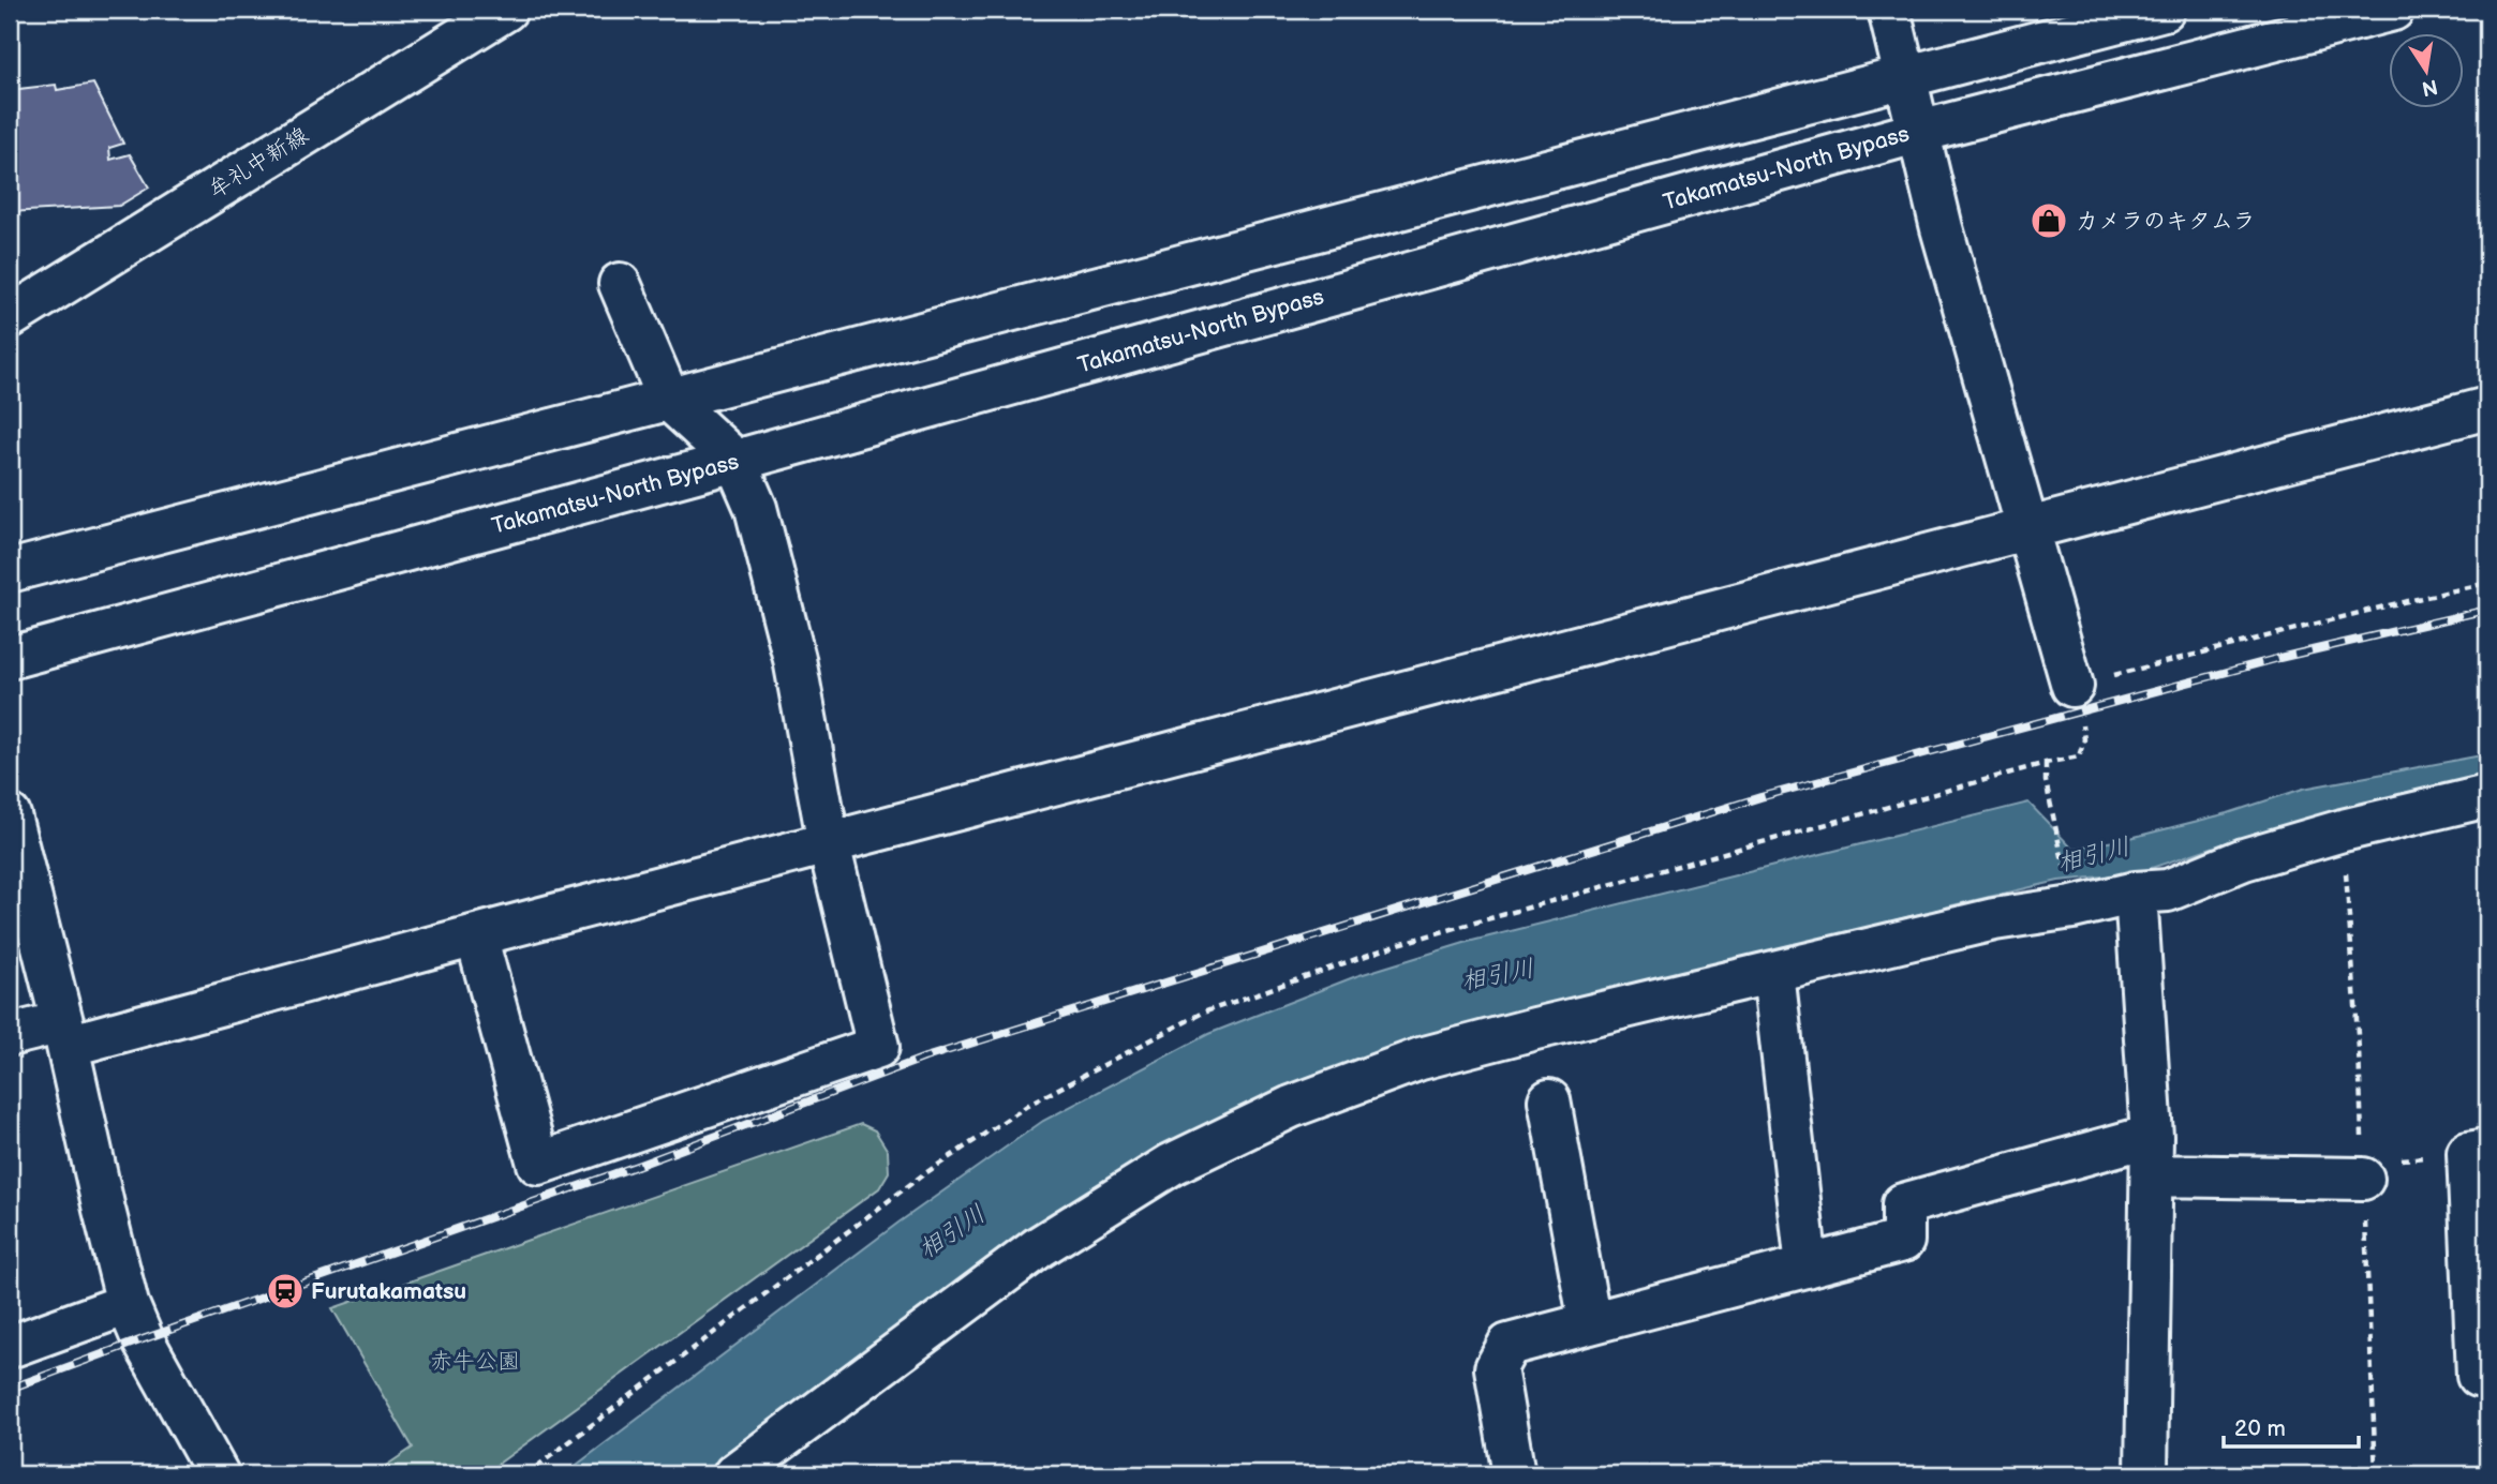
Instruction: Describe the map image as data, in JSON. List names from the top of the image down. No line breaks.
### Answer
{"streets":{"main road":["牟礼中新線","Takamatsu-North Bypass"]},"water":["相引川"],"parks":["赤牛公園"],"places":{"shop":["カメラのキタムラ"],"station":["Furutakamatsu"]},"scale_bar":"20 m","north":"bottom"}
